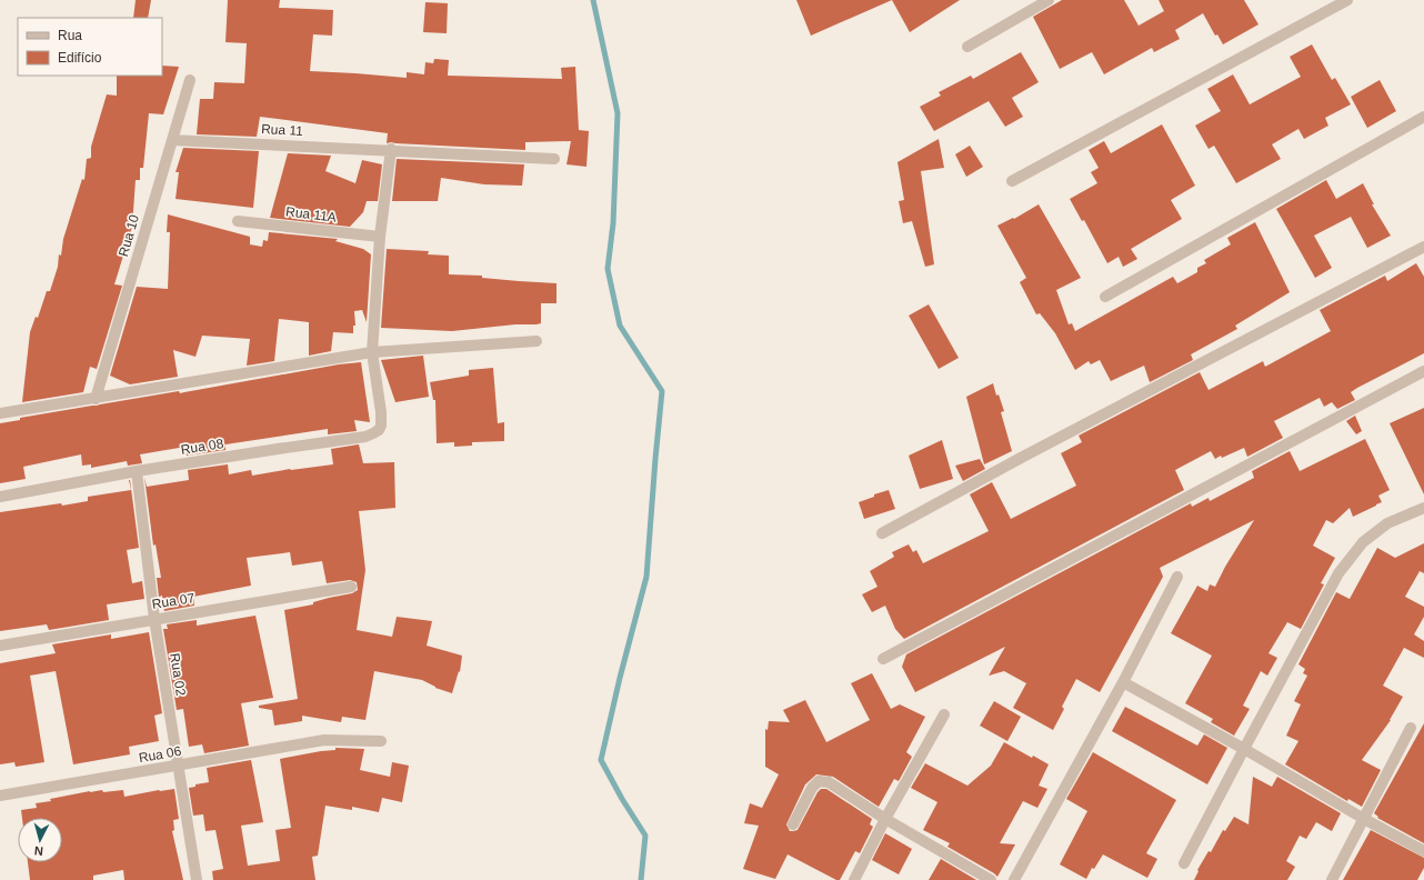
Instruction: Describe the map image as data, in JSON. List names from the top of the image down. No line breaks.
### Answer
{"streets":{"street":["Rua 11","Rua 11A","Rua 10","Rua 08","Rua 07","Rua 02","Rua 06"]},"crossings":[["Rua 11","Rua 10"],["Rua 08","Rua 02"],["Rua 07","Rua 02"],["Rua 02","Rua 06"]],"legend":["Rua","Edifício"],"north":"bottom"}
